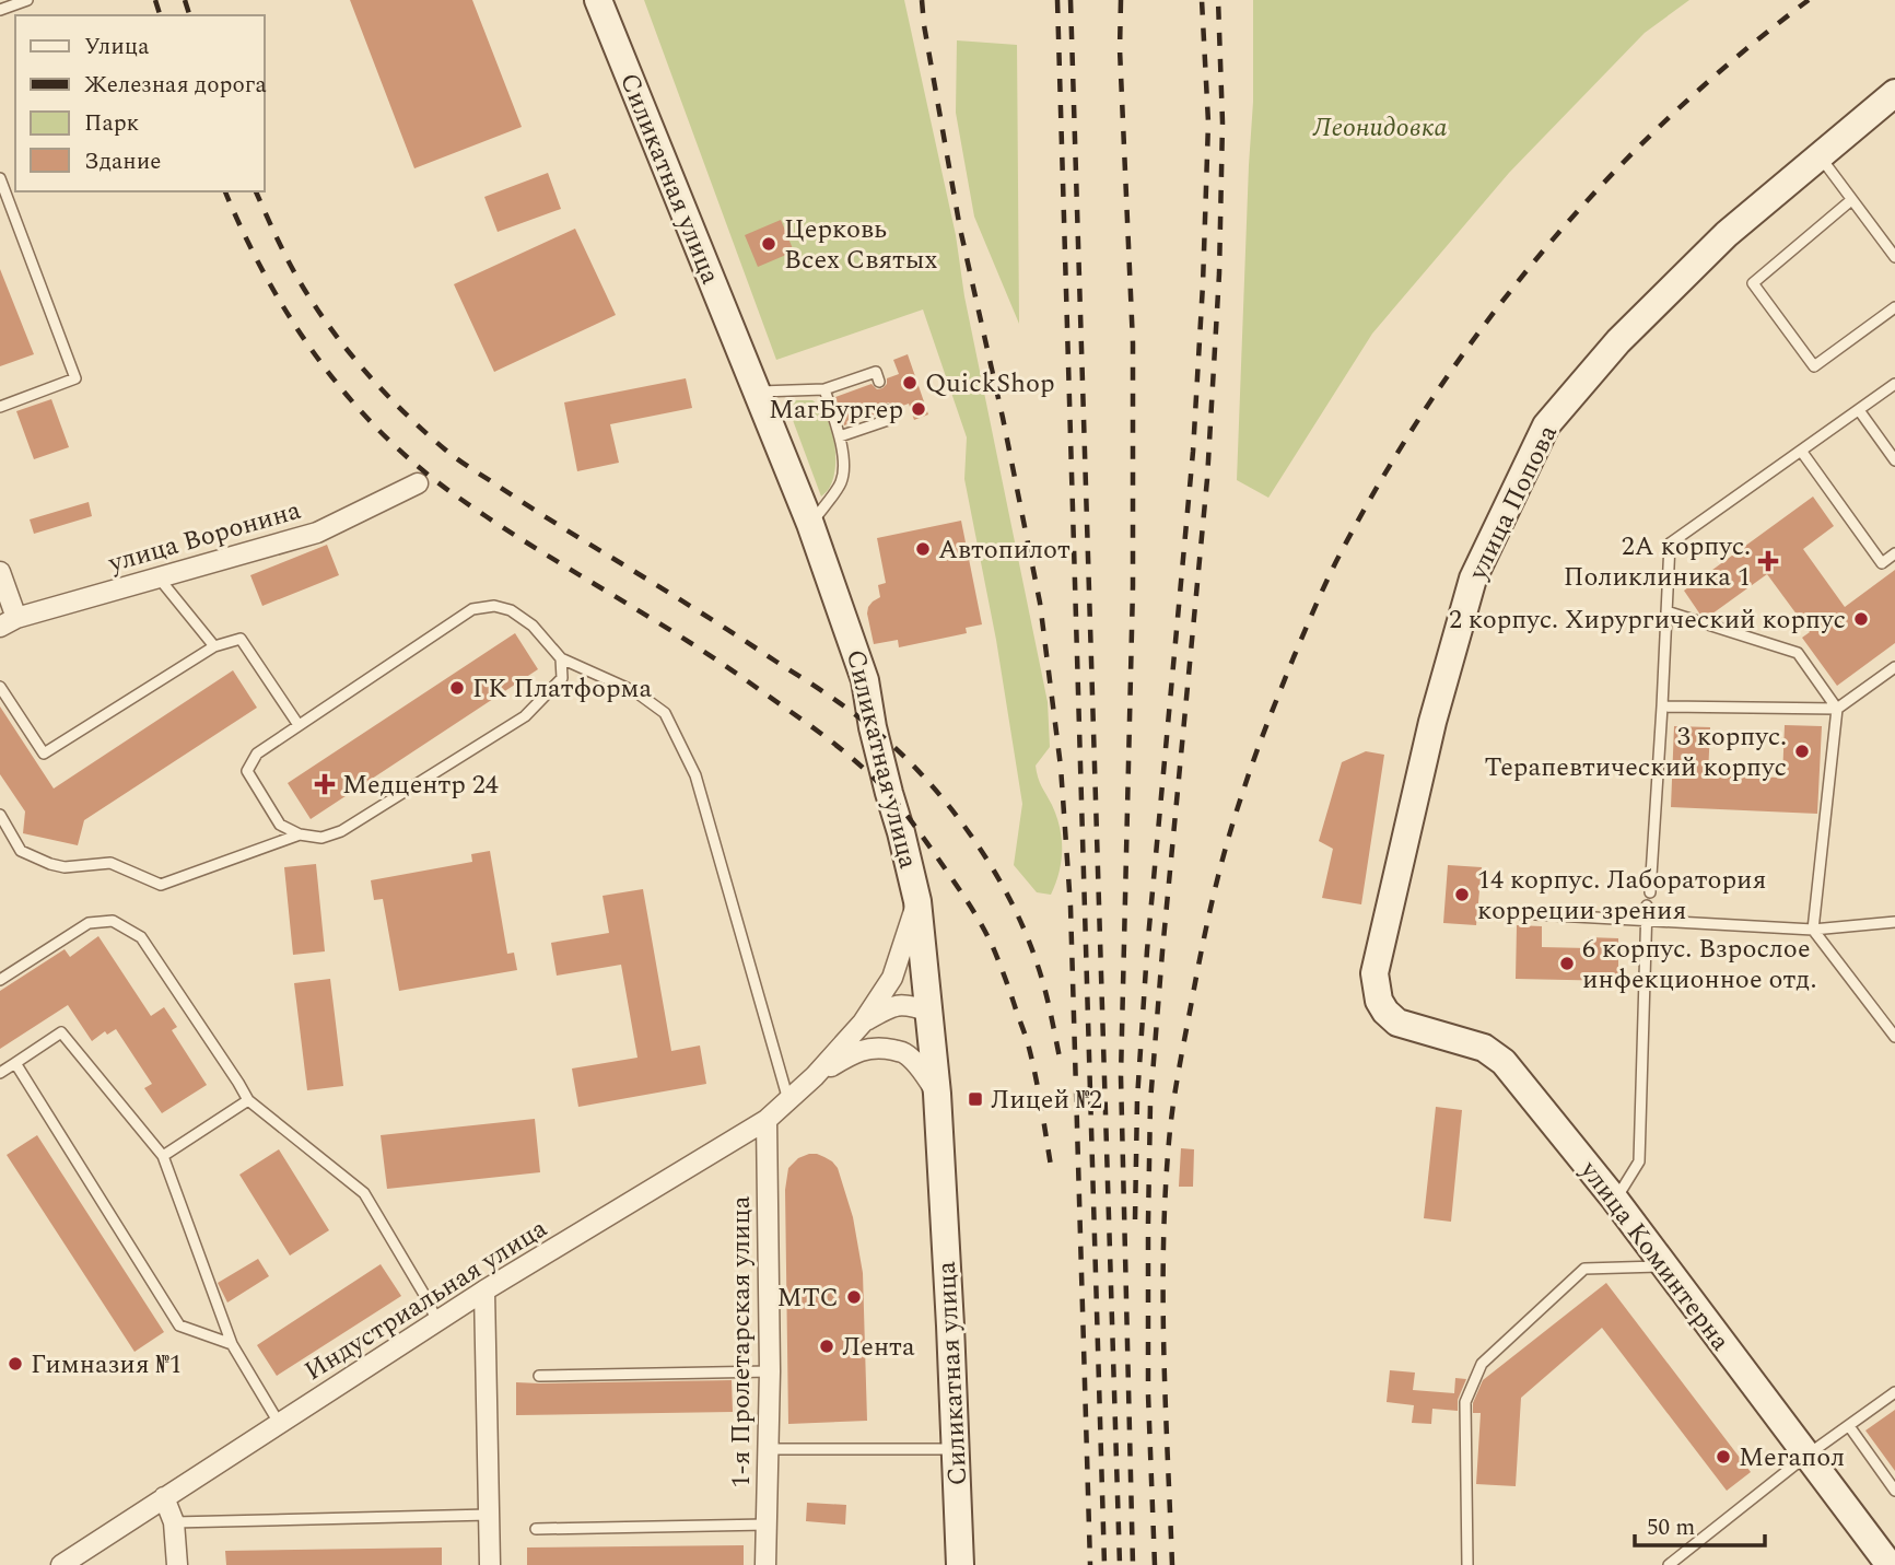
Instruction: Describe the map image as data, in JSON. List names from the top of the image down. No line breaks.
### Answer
{"streets":{"street":["Силикатная улица","улица Попова","улица Воронина","улица Коминтерна","Индустриальная улица","1-я Пролетарская улица"]},"crossings":[["Силикатная улица","Индустриальная улица"],["улица Попова","улица Коминтерна"],["Индустриальная улица","1-я Пролетарская улица"]],"parks":["Леонидовка"],"places":{"other":["Церковь Всех Святых","QuickShop","МагБургер","Автопилот","2 корпус. Хирургический корпус","ГК Платформа","3 корпус. Терапевтический корпус","14 корпус. Лаборатория корреции зрения","6 корпус. Взрослое инфекционное отд.","МТС","Лента","Гимназия №1","Мегапол"],"health":["2А корпус. Поликлиника 1","Медцентр 24"],"transit":["Лицей №2"]},"legend":["Улица","Железная дорога","Парк","Здание"],"scale_bar":"50 m"}
